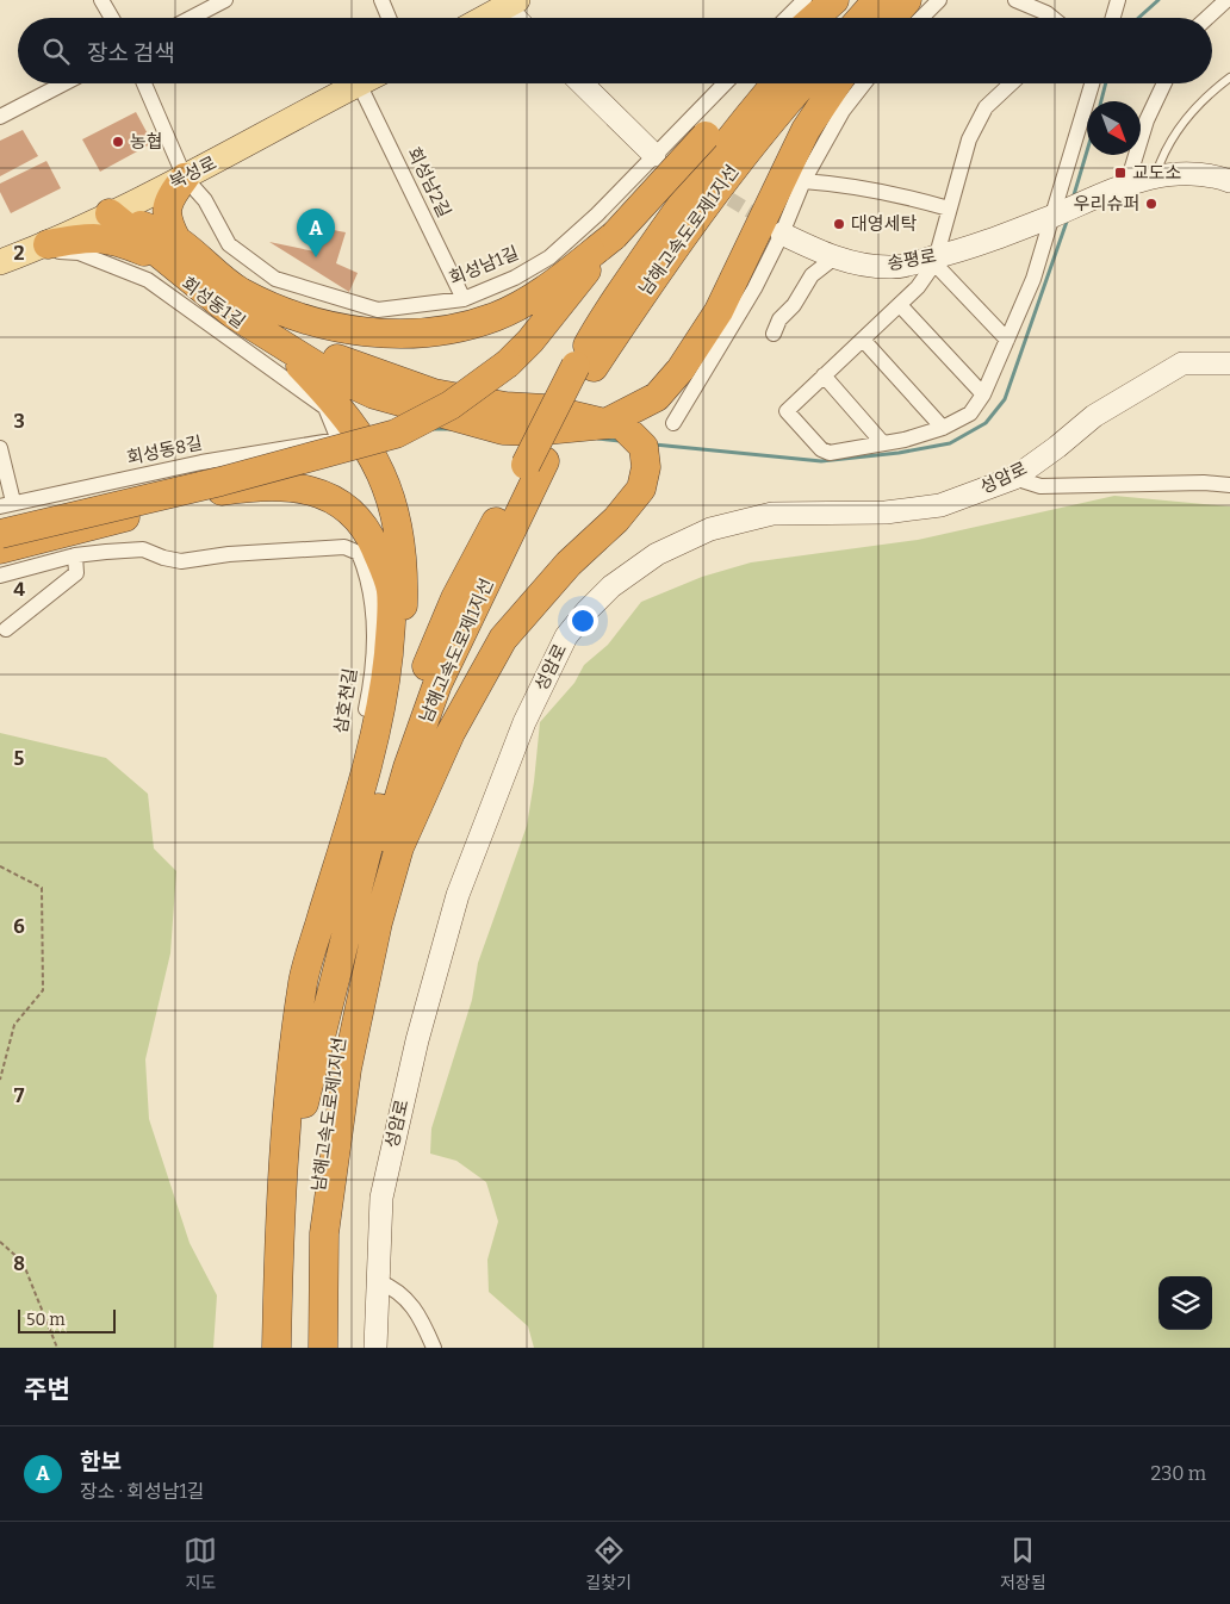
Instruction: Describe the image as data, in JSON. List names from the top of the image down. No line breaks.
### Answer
{"streets":{"highway":["남해고속도로제1지선"],"main road":["북성로","송평로","성암로"],"street":["회성남2길","회성남1길","회성동1길","회성동8길","삼호천길"]},"crossings":[["북성로","회성남1길"],["북성로","회성동1길"],["회성남2길","회성남1길"],["회성동1길","회성동8길"]],"places":{"other":["농협","우리슈퍼","대영세탁"],"transit":["교도소"]},"scale_bar":"50 m","north":"bottom right","page":{"search":"장소 검색","pins":"A","scale":"50 m","heading":"주변","list":[{"mark":"A","name":"한보","note":"장소 · 회성남1길","value":"230 m"}],"nav":["지도","길찾기","저장됨"]},"grid":{"rows":["2","3","4","5","6","7","8"]}}
